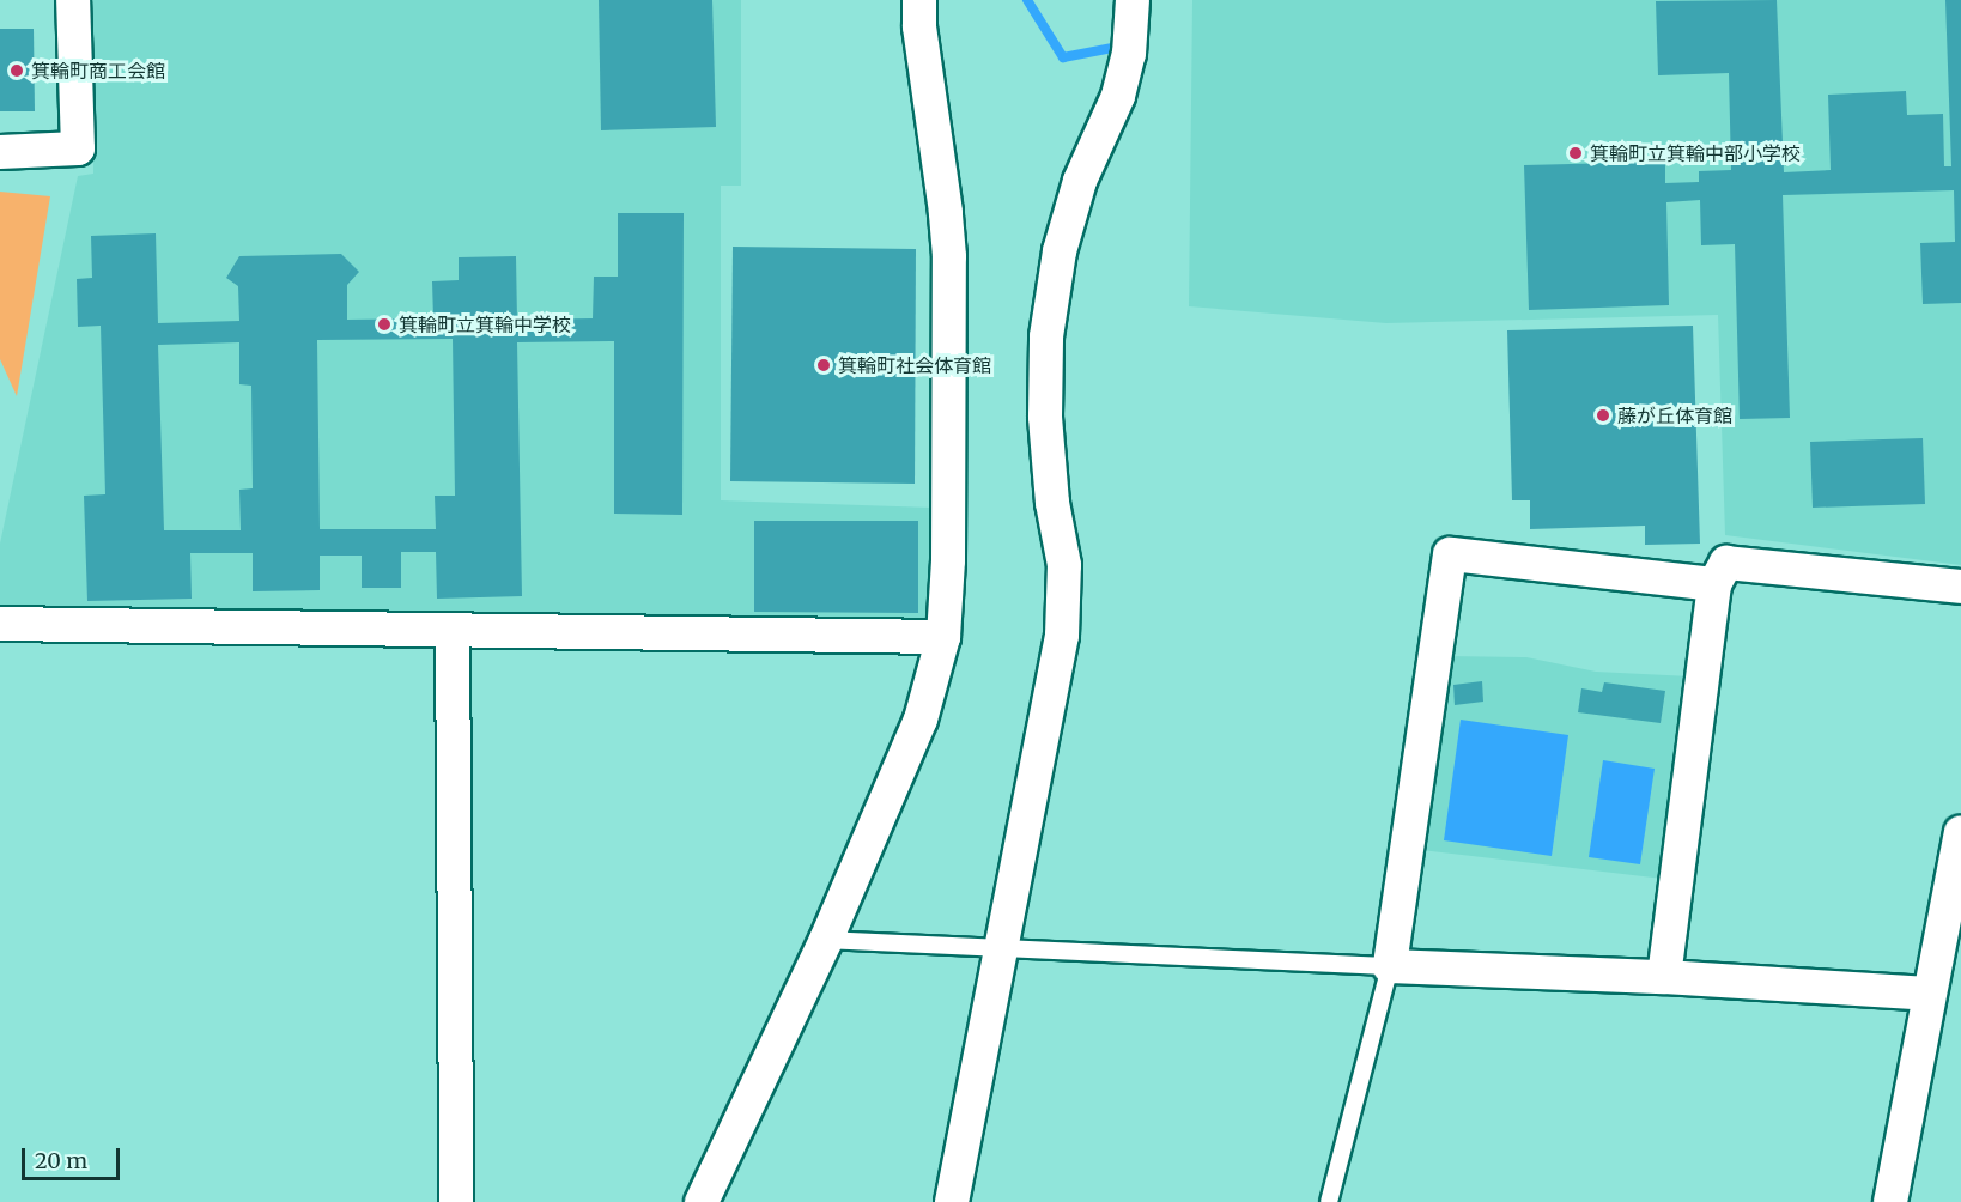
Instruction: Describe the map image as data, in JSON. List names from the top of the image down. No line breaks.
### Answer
{"places":["箕輪町商工会館","箕輪町立箕輪中部小学校","箕輪町立箕輪中学校","箕輪町社会体育館","藤が丘体育館"],"scale_bar":"20 m"}
